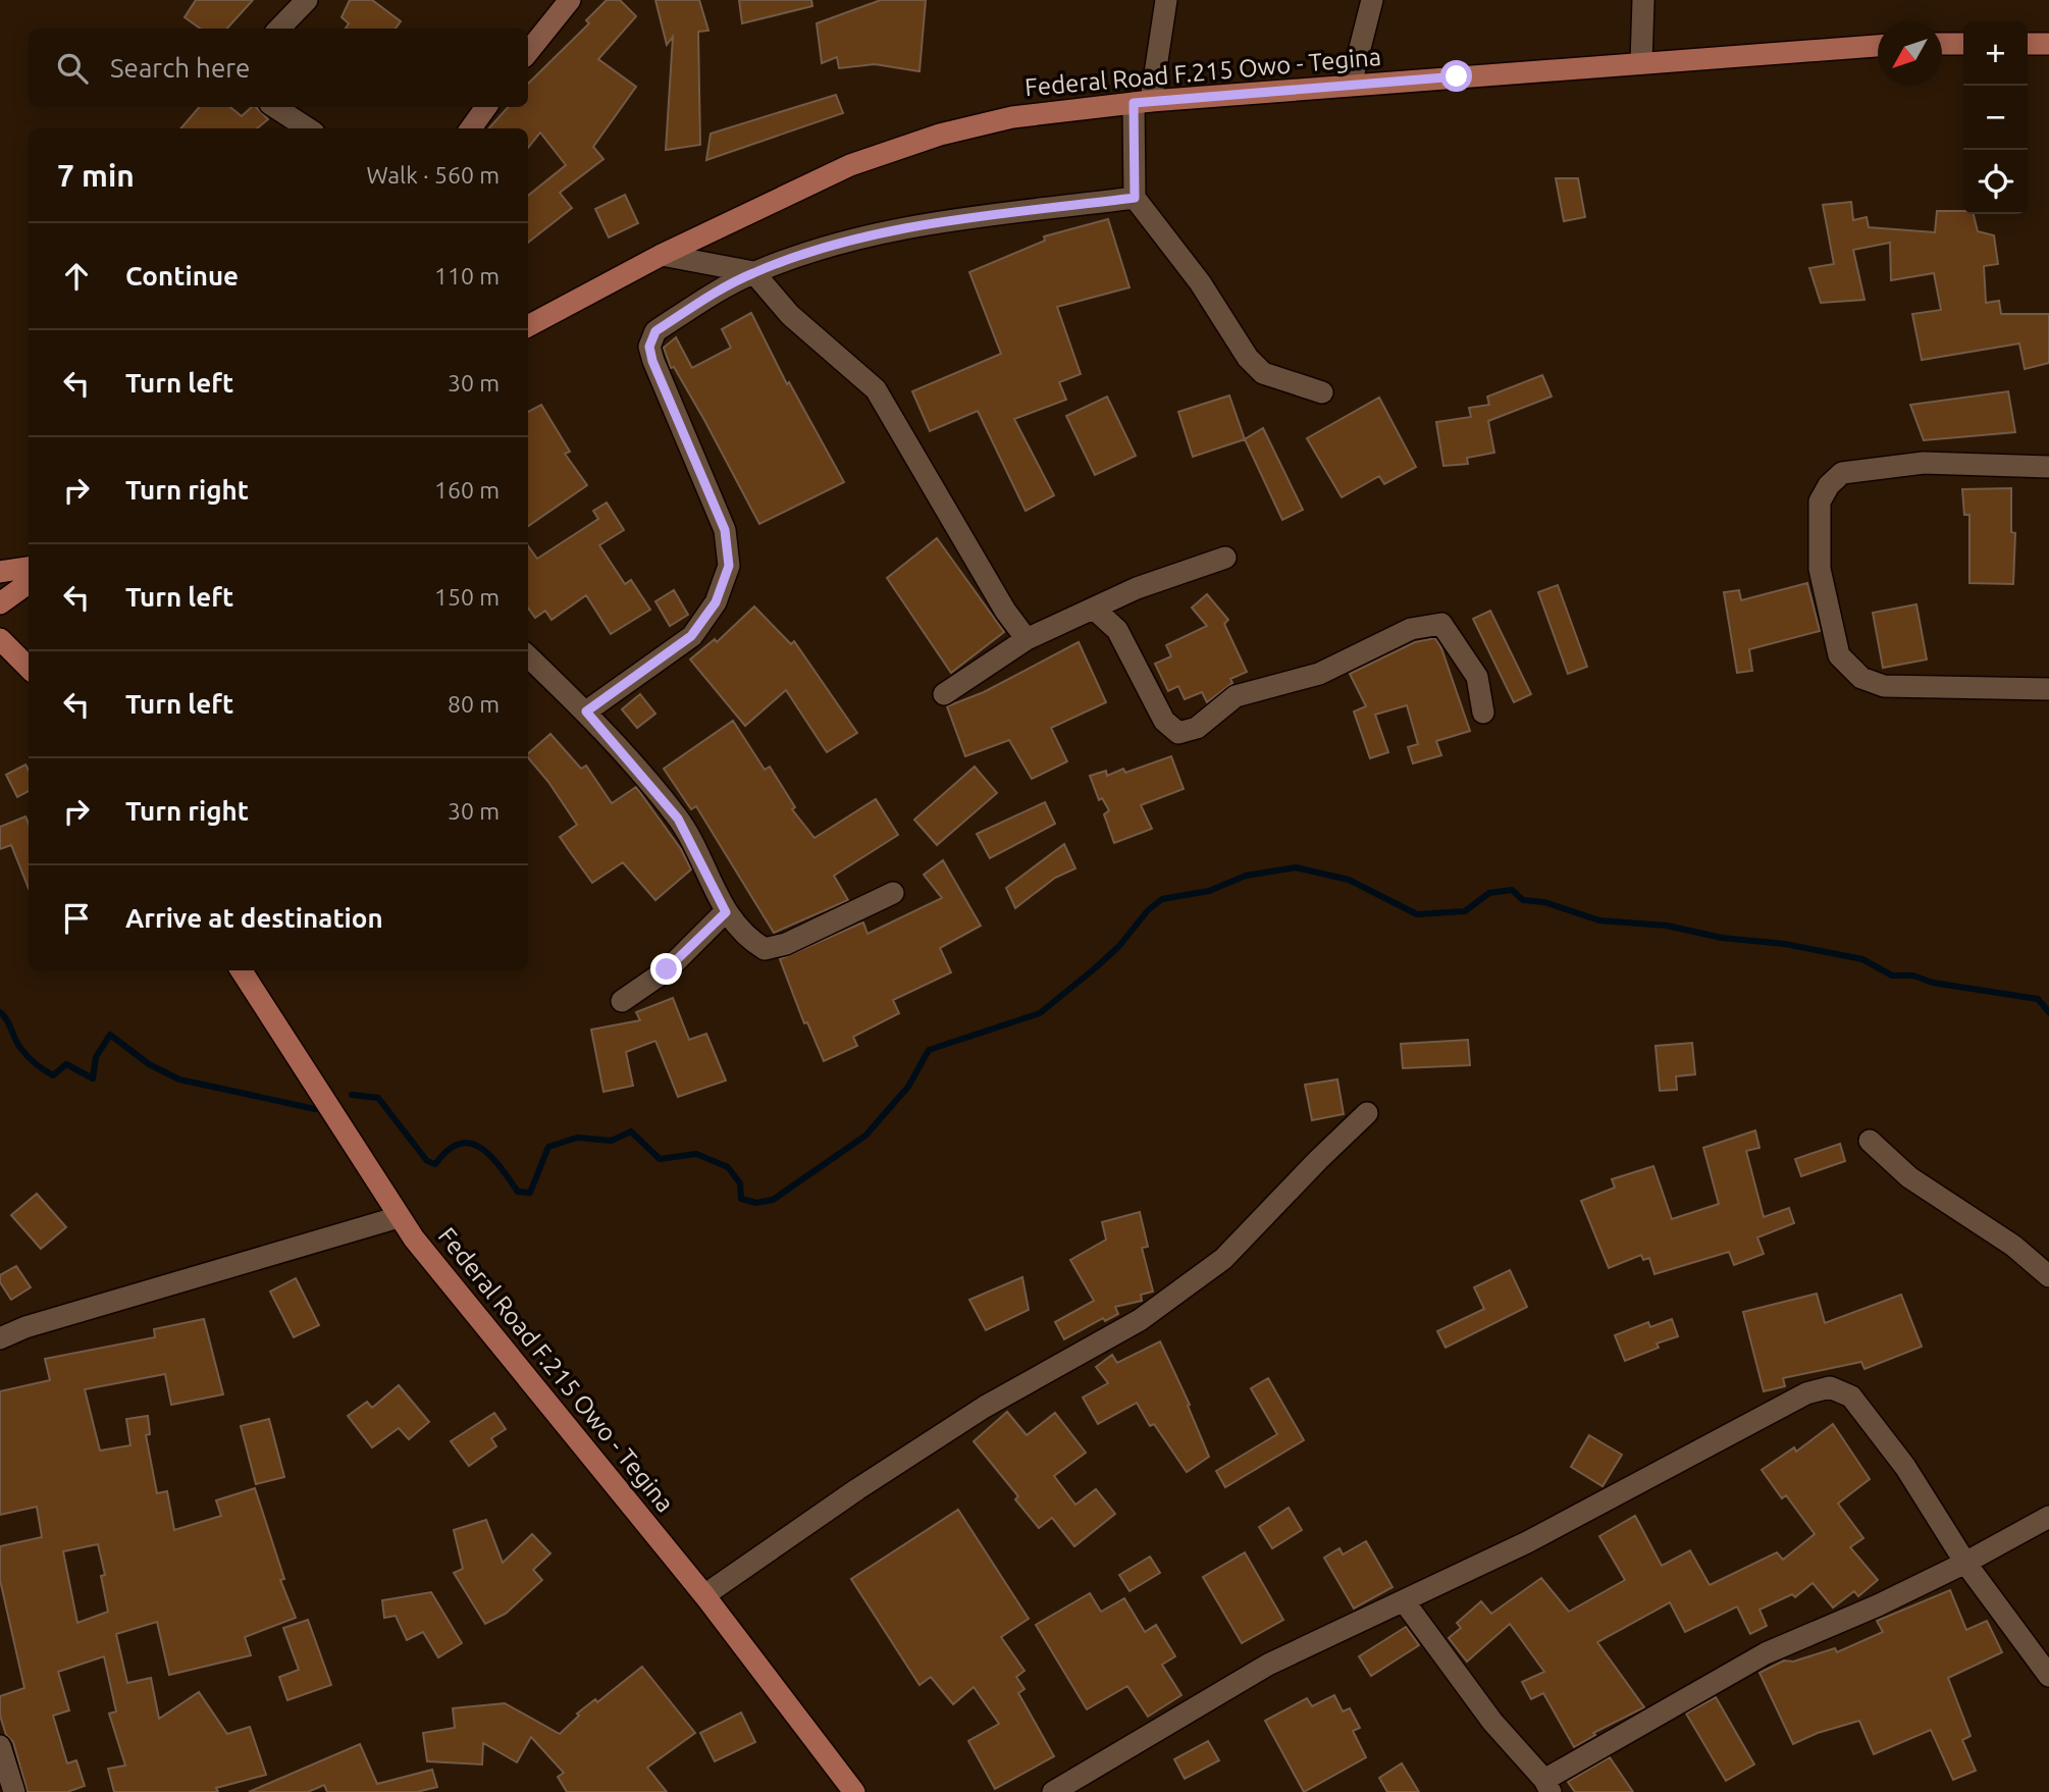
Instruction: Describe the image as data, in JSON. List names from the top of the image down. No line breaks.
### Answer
{"streets":{"main road":["Federal Road F.215 Owo - Tegina"]},"north":"bottom left","page":{"map_buttons":["+","−"],"search":"Search here","heading":["7 min","Walk · 560 m"],"list":[["Continue","110 m"],["Turn left","30 m"],["Turn right","160 m"],["Turn left","150 m"],["Turn left","80 m"],["Turn right","30 m"],"Arrive at destination"]}}
